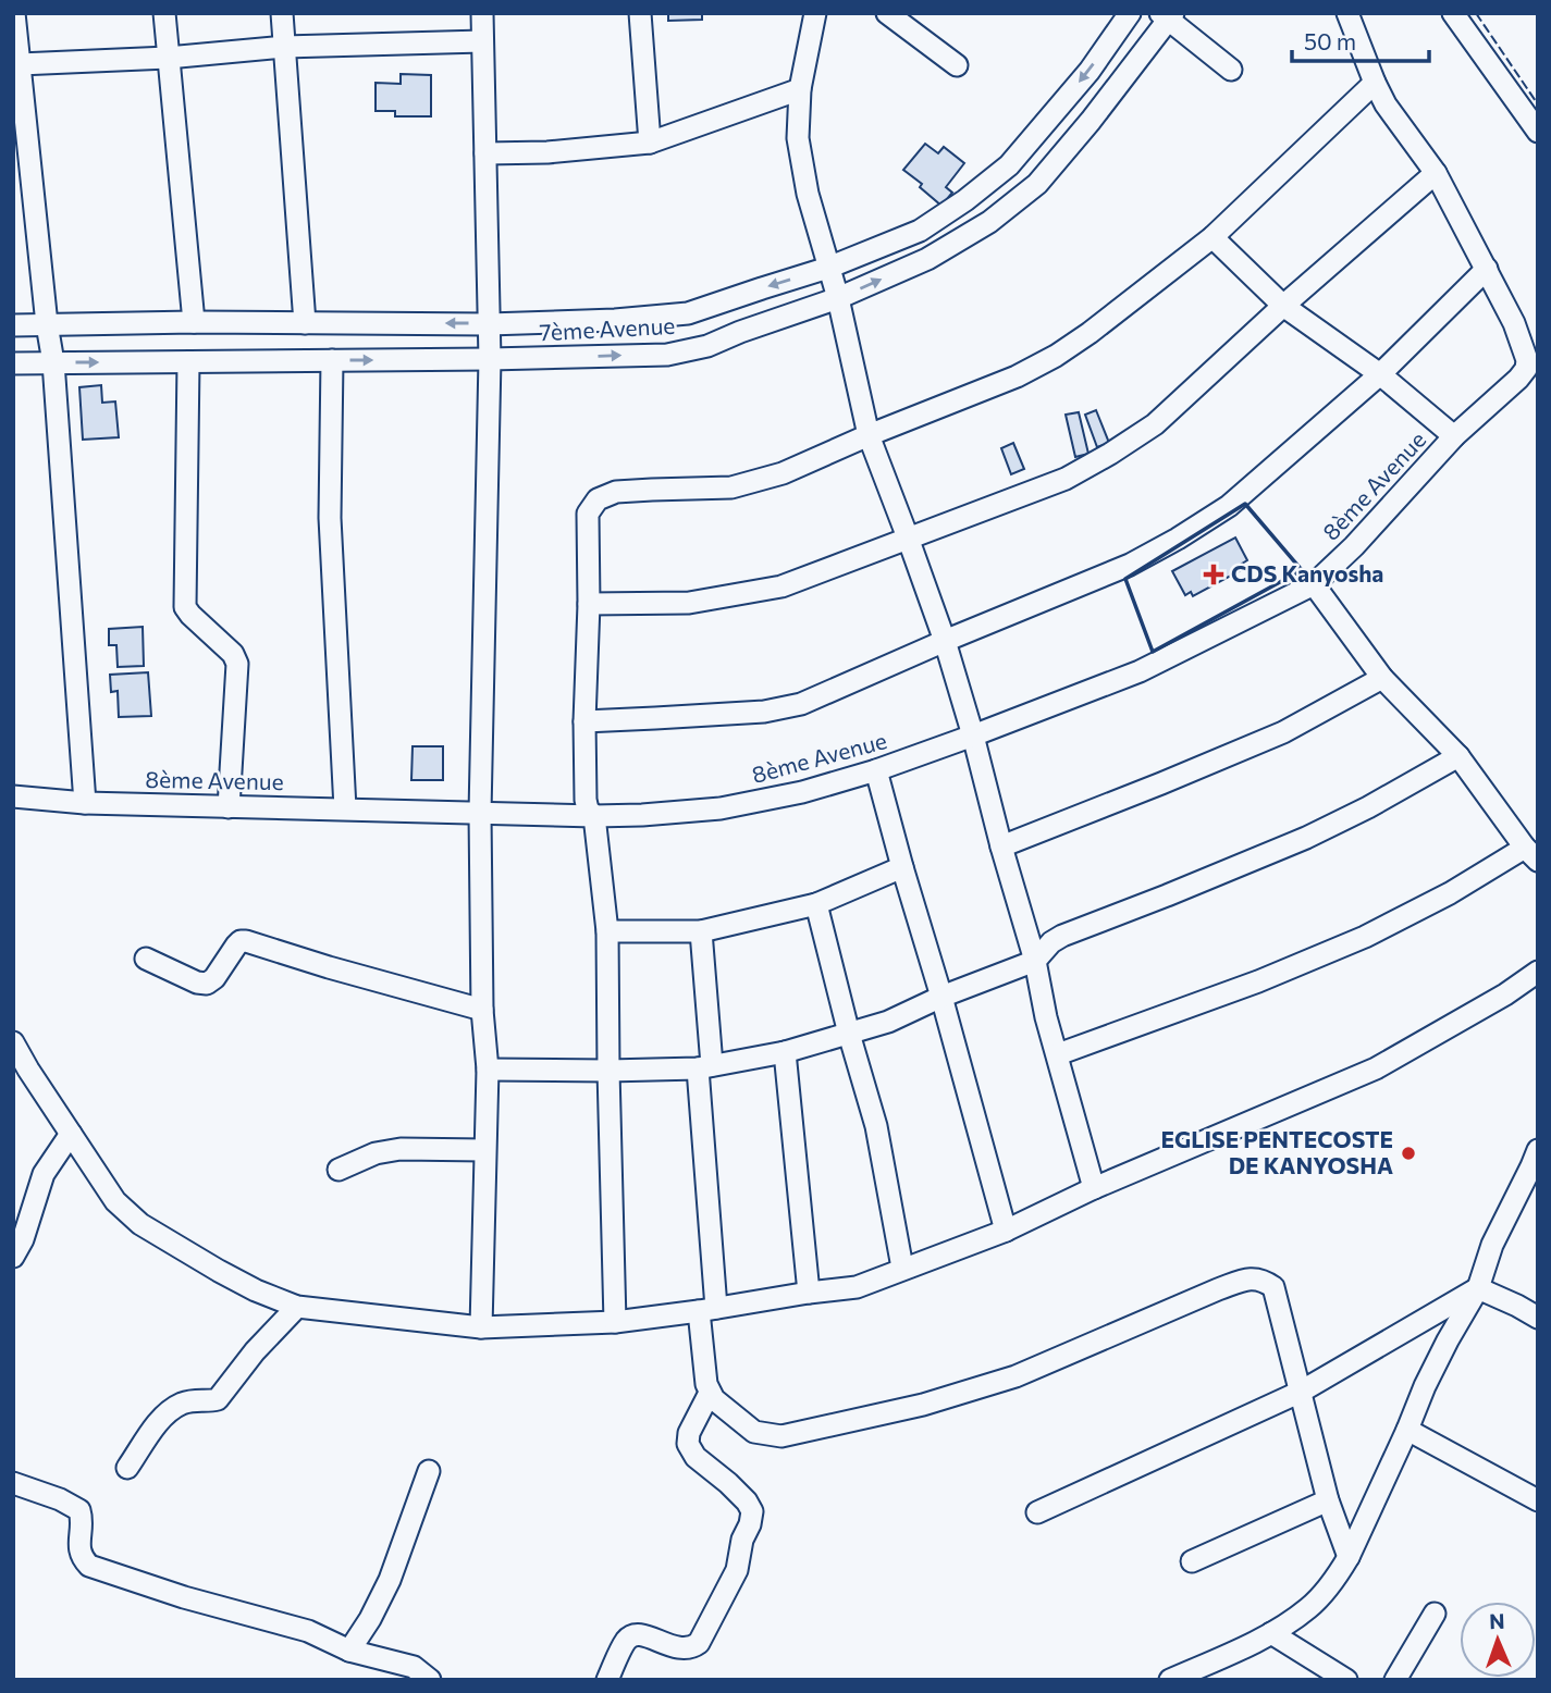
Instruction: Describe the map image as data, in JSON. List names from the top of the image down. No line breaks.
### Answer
{"streets":{"street":["7ème Avenue","8ème Avenue"]},"places":{"health":["CDS Kanyosha"],"other":["EGLISE PENTECOSTE DE KANYOSHA"]},"scale_bar":"50 m","north":"top"}
